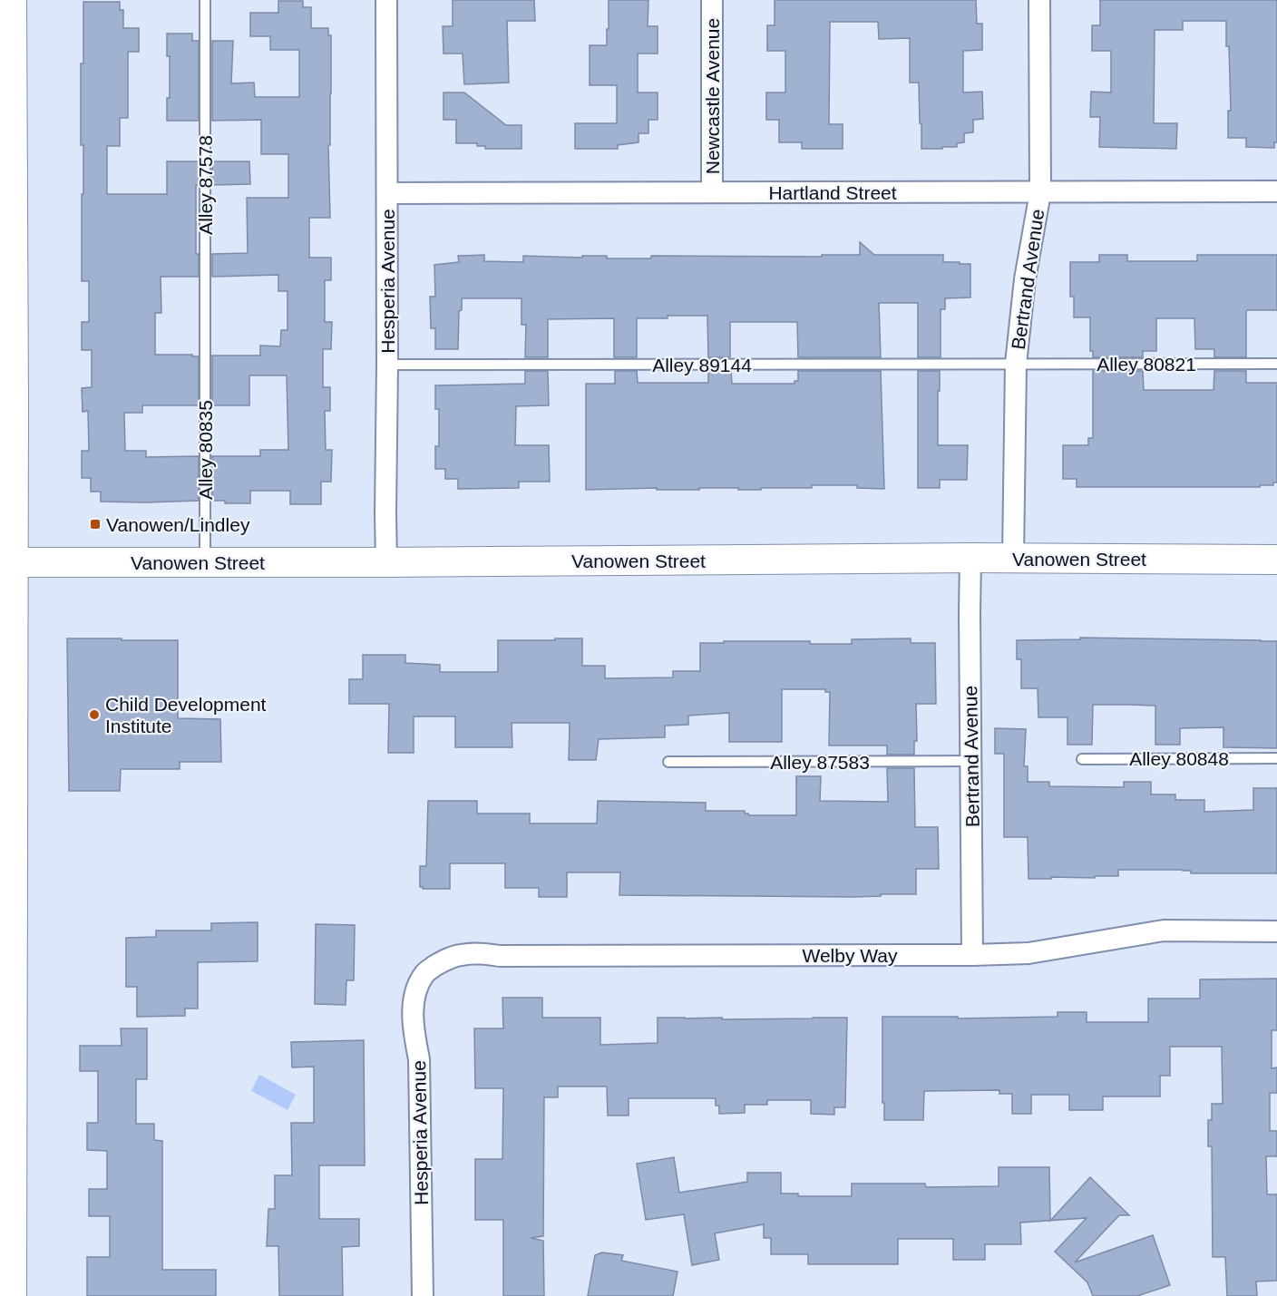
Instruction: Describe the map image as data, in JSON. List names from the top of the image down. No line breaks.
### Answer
{"streets":{"main road":["Vanowen Street"],"street":["Newcastle Avenue","Hartland Street","Bertrand Avenue","Hesperia Avenue","Welby Way"],"lane":["Alley 87578","Alley 80821","Alley 89144","Alley 80835","Alley 80848","Alley 87583"]},"crossings":[["Newcastle Avenue","Hartland Street"],["Alley 87578","Alley 80835"],["Hartland Street","Bertrand Avenue"],["Hartland Street","Hesperia Avenue"],["Bertrand Avenue","Alley 80821"],["Bertrand Avenue","Alley 89144"],["Bertrand Avenue","Vanowen Street"],["Bertrand Avenue","Alley 87583"],["Bertrand Avenue","Welby Way"],["Hesperia Avenue","Alley 89144"],["Hesperia Avenue","Vanowen Street"],["Hesperia Avenue","Welby Way"],["Alley 80821","Alley 89144"],["Alley 80835","Vanowen Street"]],"places":{"transit":["Vanowen/Lindley"],"other":["Child Development Institute"]}}
